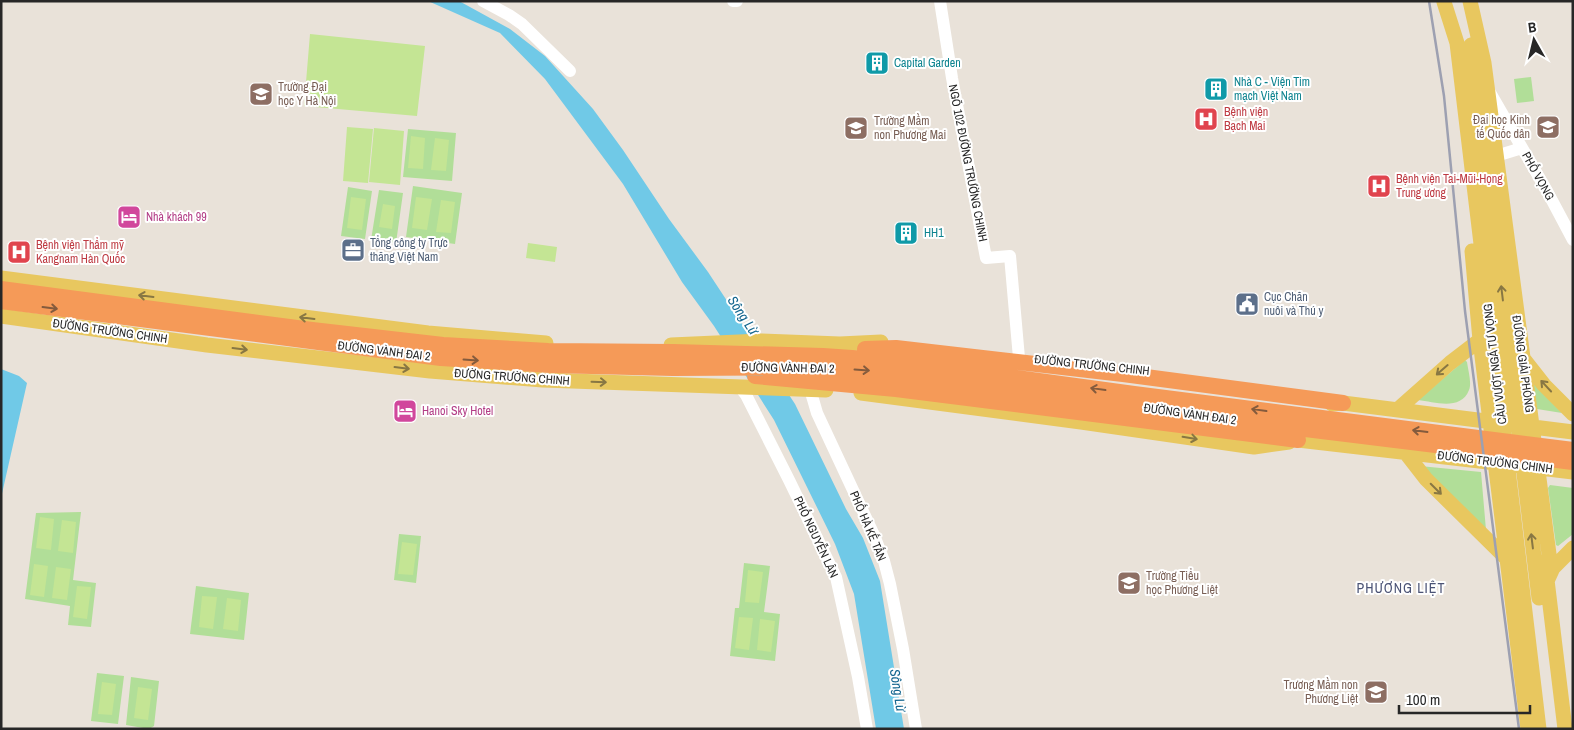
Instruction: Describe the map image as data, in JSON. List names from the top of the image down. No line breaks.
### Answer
{"streets":{"highway":["ĐƯỜNG VÀNH ĐAI 2"],"main road":["ĐƯỜNG TRƯỜNG CHINH","CẦU VƯỢT NGÃ TƯ VỌNG","ĐƯỜNG GIẢI PHÓNG"],"street":["NGÕ 102 ĐƯỜNG TRƯỜNG CHINH","PHỐ VỌNG","PHỐ HÀ KẾ TẤN","PHỐ NGUYỄN LÂN"]},"crossings":[["NGÕ 102 ĐƯỜNG TRƯỜNG CHINH","ĐƯỜNG TRƯỜNG CHINH"],["PHỐ VỌNG","ĐƯỜNG GIẢI PHÓNG"],["ĐƯỜNG TRƯỜNG CHINH","ĐƯỜNG GIẢI PHÓNG"],["ĐƯỜNG TRƯỜNG CHINH","PHỐ HÀ KẾ TẤN"],["ĐƯỜNG TRƯỜNG CHINH","PHỐ NGUYỄN LÂN"],["CẦU VƯỢT NGÃ TƯ VỌNG","ĐƯỜNG GIẢI PHÓNG"]],"districts":["PHƯƠNG LIỆT"],"water":["Sông Lừ"],"places":{"building":["Capital Garden","Nhà C - Viện Tim mạch Việt Nam","HH1"],"school or university":["Trường Đại học Y Hà Nội","Đại học Kinh tế Quốc dân","Trường Mầm non Phương Mai","Trường Tiểu học Phương Liệt","Trương Mầm non Phương Liệt"],"hospital":["Bệnh viện Bạch Mai","Bệnh viện Tai-Mũi-Họng Trung ương","Bệnh viện Thẩm mỹ Kangnam Hàn Quốc"],"hotel":["Nhà khách 99","Hanoi Sky Hotel"],"office":["Tổng công ty Trực thăng Việt Nam"],"public building":["Cục Chăn nuôi và Thú y"]},"scale_bar":"100 m","north":"top"}
